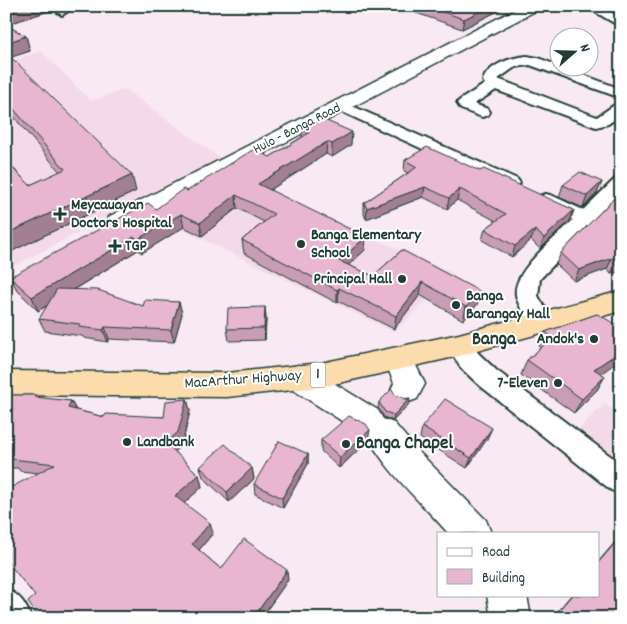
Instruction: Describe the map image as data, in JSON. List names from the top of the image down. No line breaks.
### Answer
{"streets":{"highway":["1","MacArthur Highway"],"main road":["Hulo - Banga Road"]},"districts":["Banga"],"places":{"health":["Meycauayan Doctors Hospital","TGP"],"other":["Banga Elementary School","Principal Hall","Banga Barangay Hall","Andok's","7-Eleven","Landbank","Banga Chapel"]},"legend":["Road","Building"],"north":"right"}
